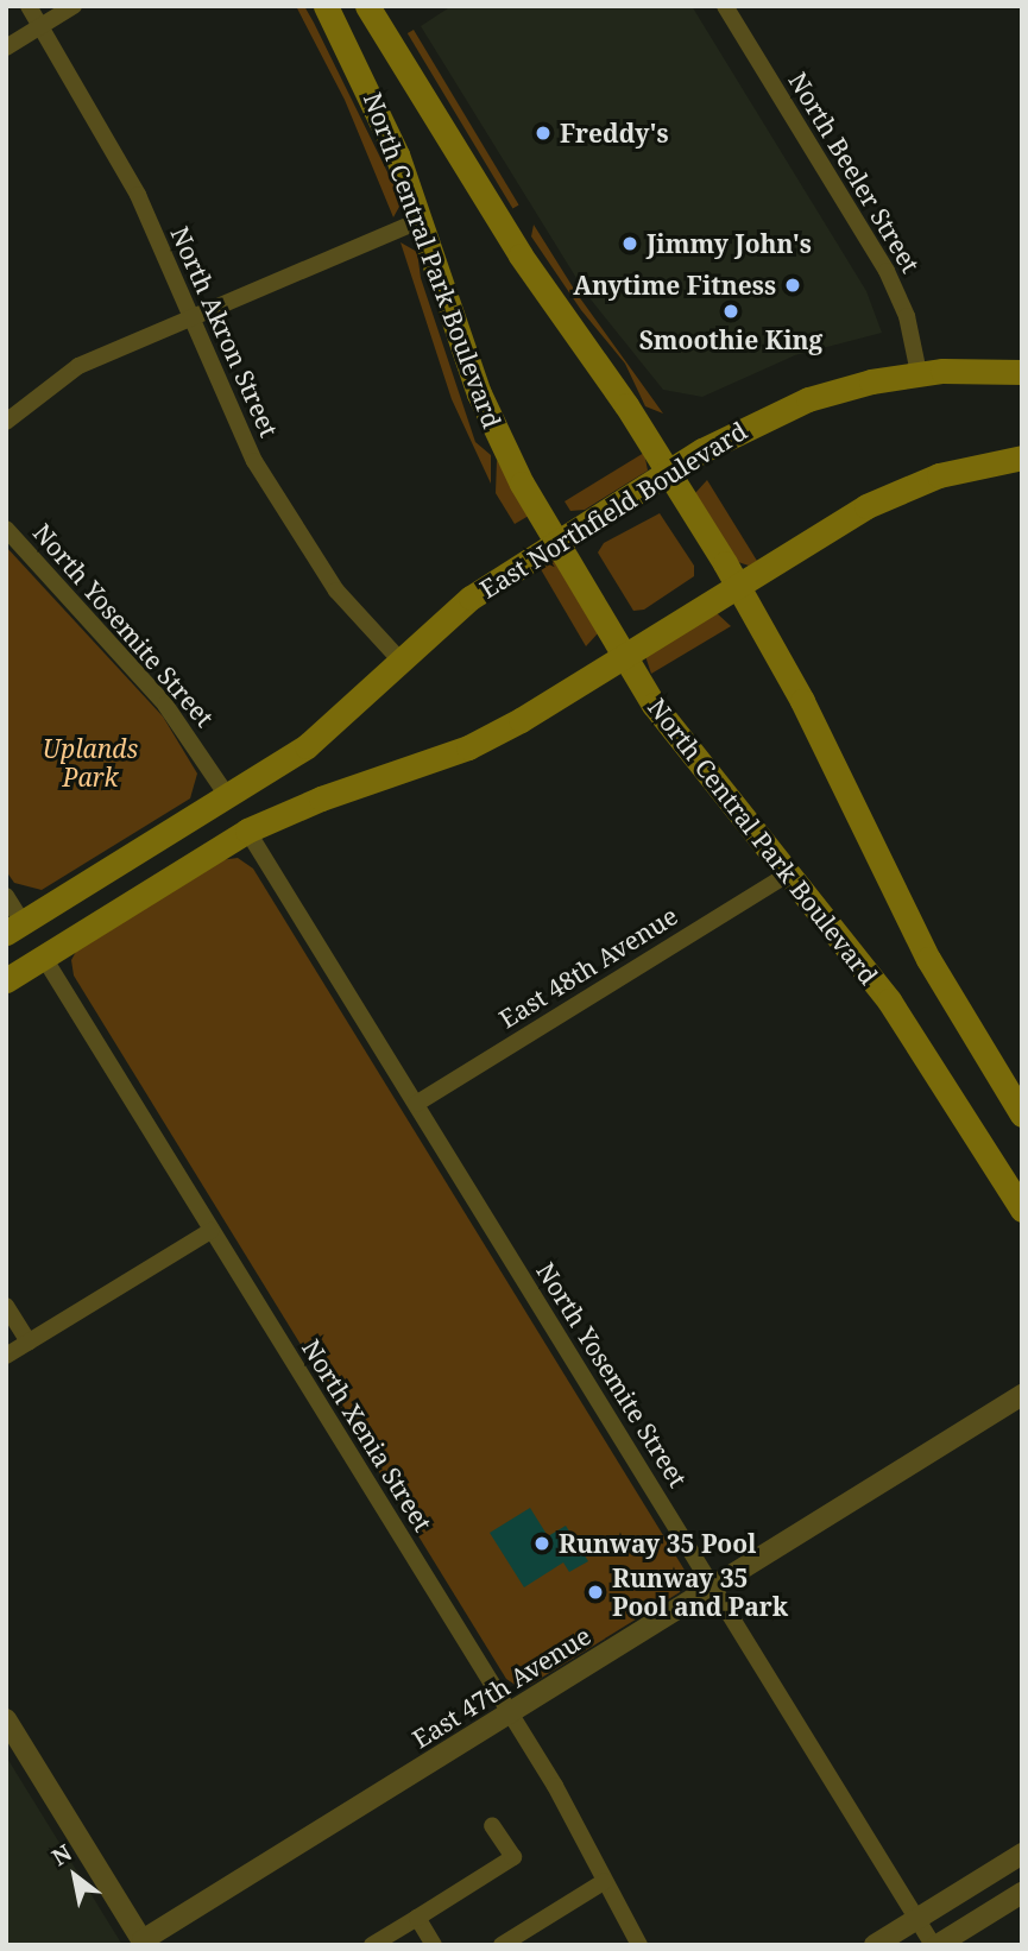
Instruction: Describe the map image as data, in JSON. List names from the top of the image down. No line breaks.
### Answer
{"streets":{"main road":["North Central Park Boulevard","East Northfield Boulevard"],"street":["North Beeler Street","North Akron Street","North Yosemite Street","East 48th Avenue","North Xenia Street","East 47th Avenue"]},"crossings":[["North Beeler Street","East Northfield Boulevard"],["North Central Park Boulevard","East Northfield Boulevard"],["North Central Park Boulevard","East 48th Avenue"],["North Akron Street","East Northfield Boulevard"],["East Northfield Boulevard","North Yosemite Street"],["North Yosemite Street","East 48th Avenue"],["North Yosemite Street","East 47th Avenue"],["North Xenia Street","East 47th Avenue"]],"parks":["Uplands Park"],"places":["Freddy's","Jimmy John's","Anytime Fitness","Smoothie King","Runway 35 Pool","Runway 35 Pool and Park"],"north":"top left"}
